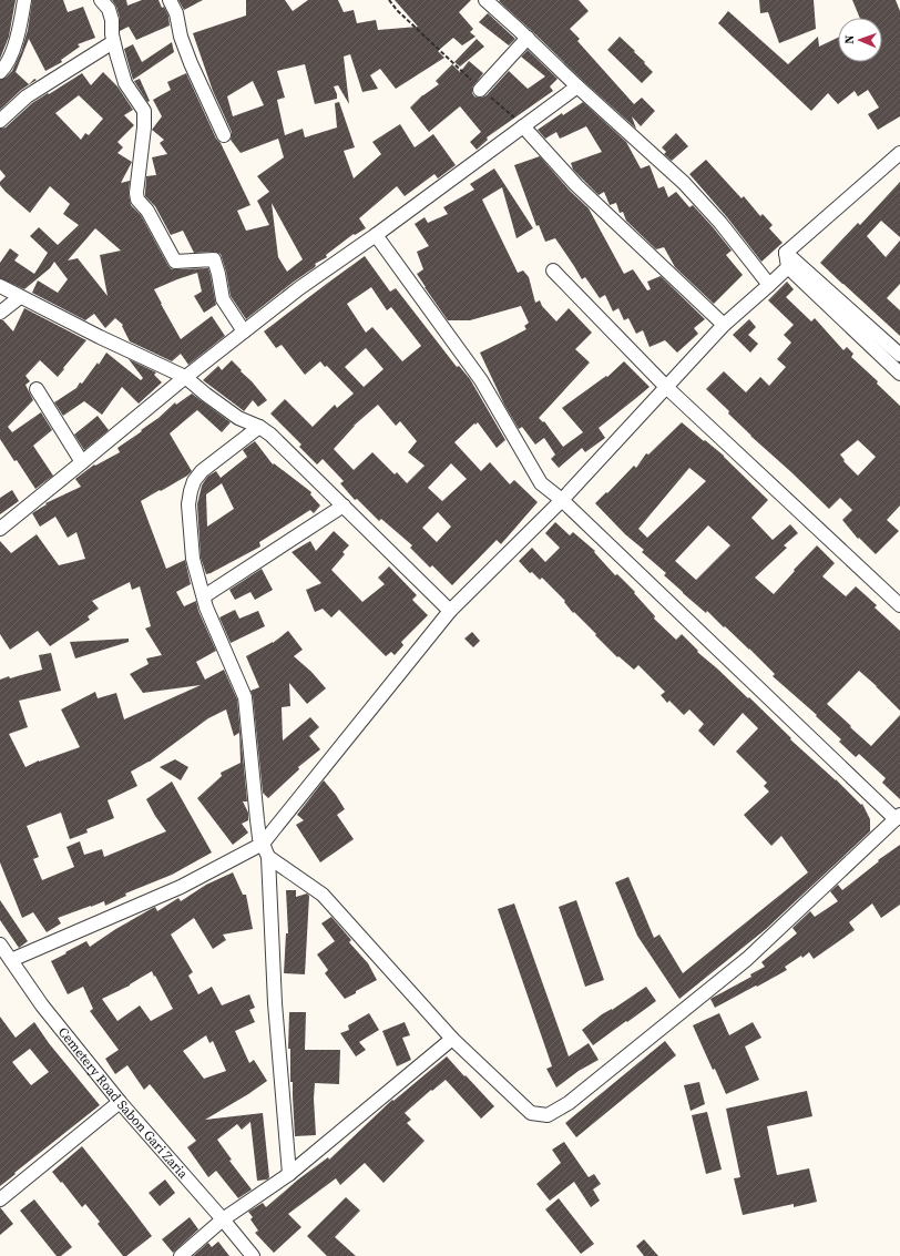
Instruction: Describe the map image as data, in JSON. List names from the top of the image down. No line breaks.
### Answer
{"streets":{"street":["Cemetery Road Sabon Gari Zaria"]},"north":"left"}
